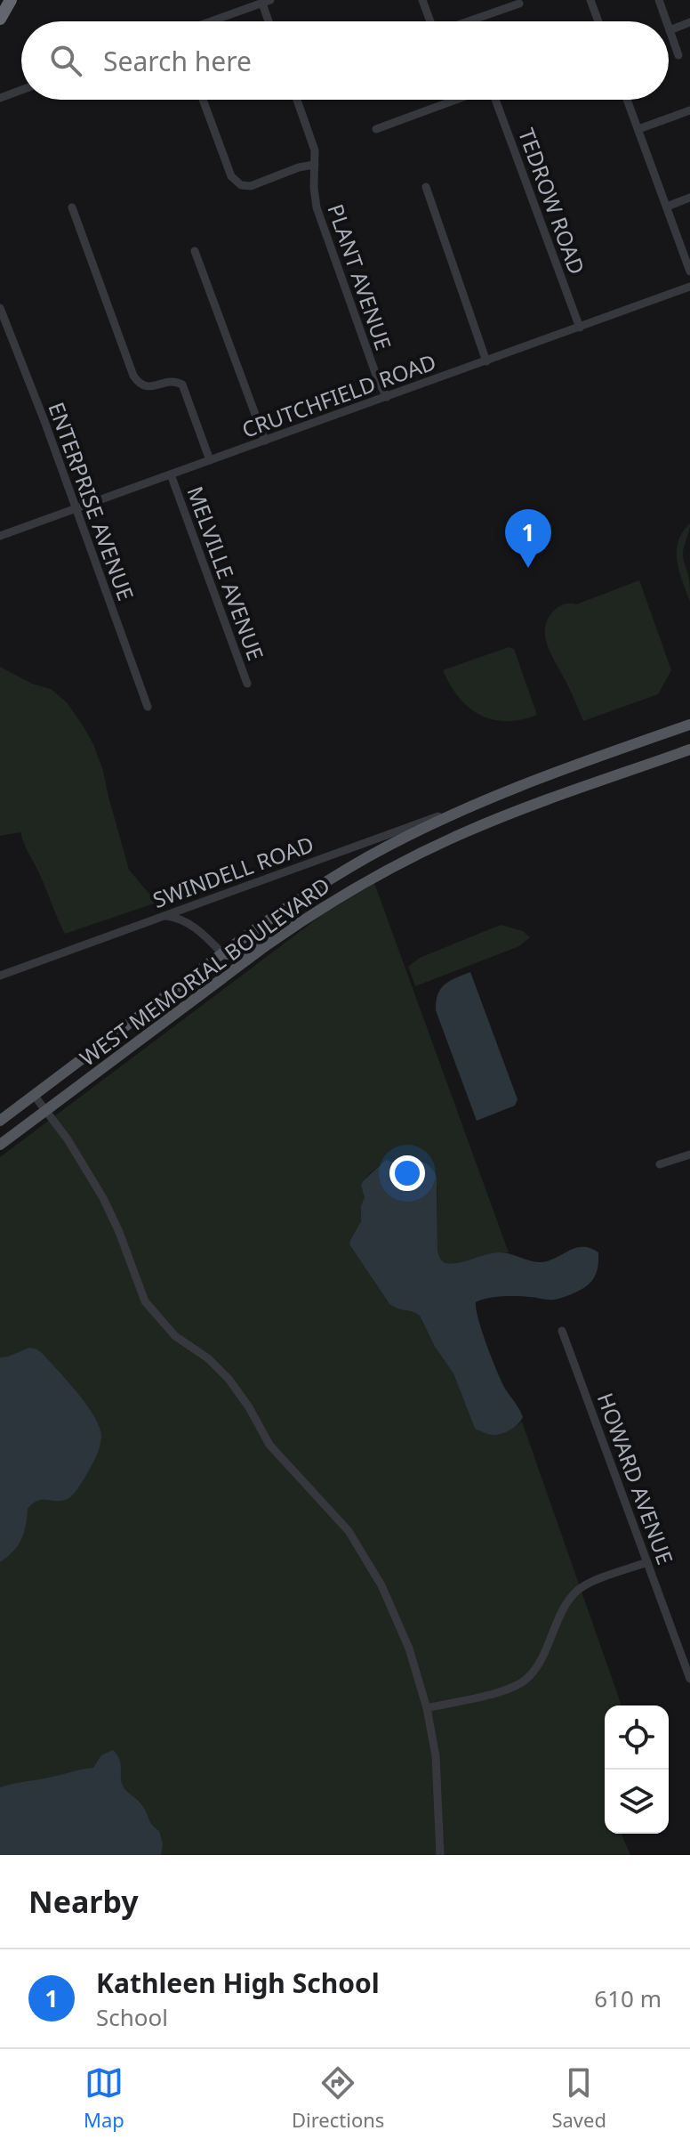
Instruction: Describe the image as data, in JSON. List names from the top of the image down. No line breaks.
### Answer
{"streets":{"main road":["WEST MEMORIAL BOULEVARD"],"street":["TEDROW ROAD","PLANT AVENUE","CRUTCHFIELD ROAD","ENTERPRISE AVENUE","MELVILLE AVENUE","SWINDELL ROAD","HOWARD AVENUE"]},"crossings":[["TEDROW ROAD","CRUTCHFIELD ROAD"],["PLANT AVENUE","CRUTCHFIELD ROAD"],["CRUTCHFIELD ROAD","ENTERPRISE AVENUE"],["CRUTCHFIELD ROAD","MELVILLE AVENUE"],["SWINDELL ROAD","WEST MEMORIAL BOULEVARD"]],"page":{"search":"Search here","pins":"1","heading":"Nearby","list":[{"mark":"1","name":"Kathleen High School","note":"School","value":"610 m"}],"nav":["Map","Directions","Saved"]}}
